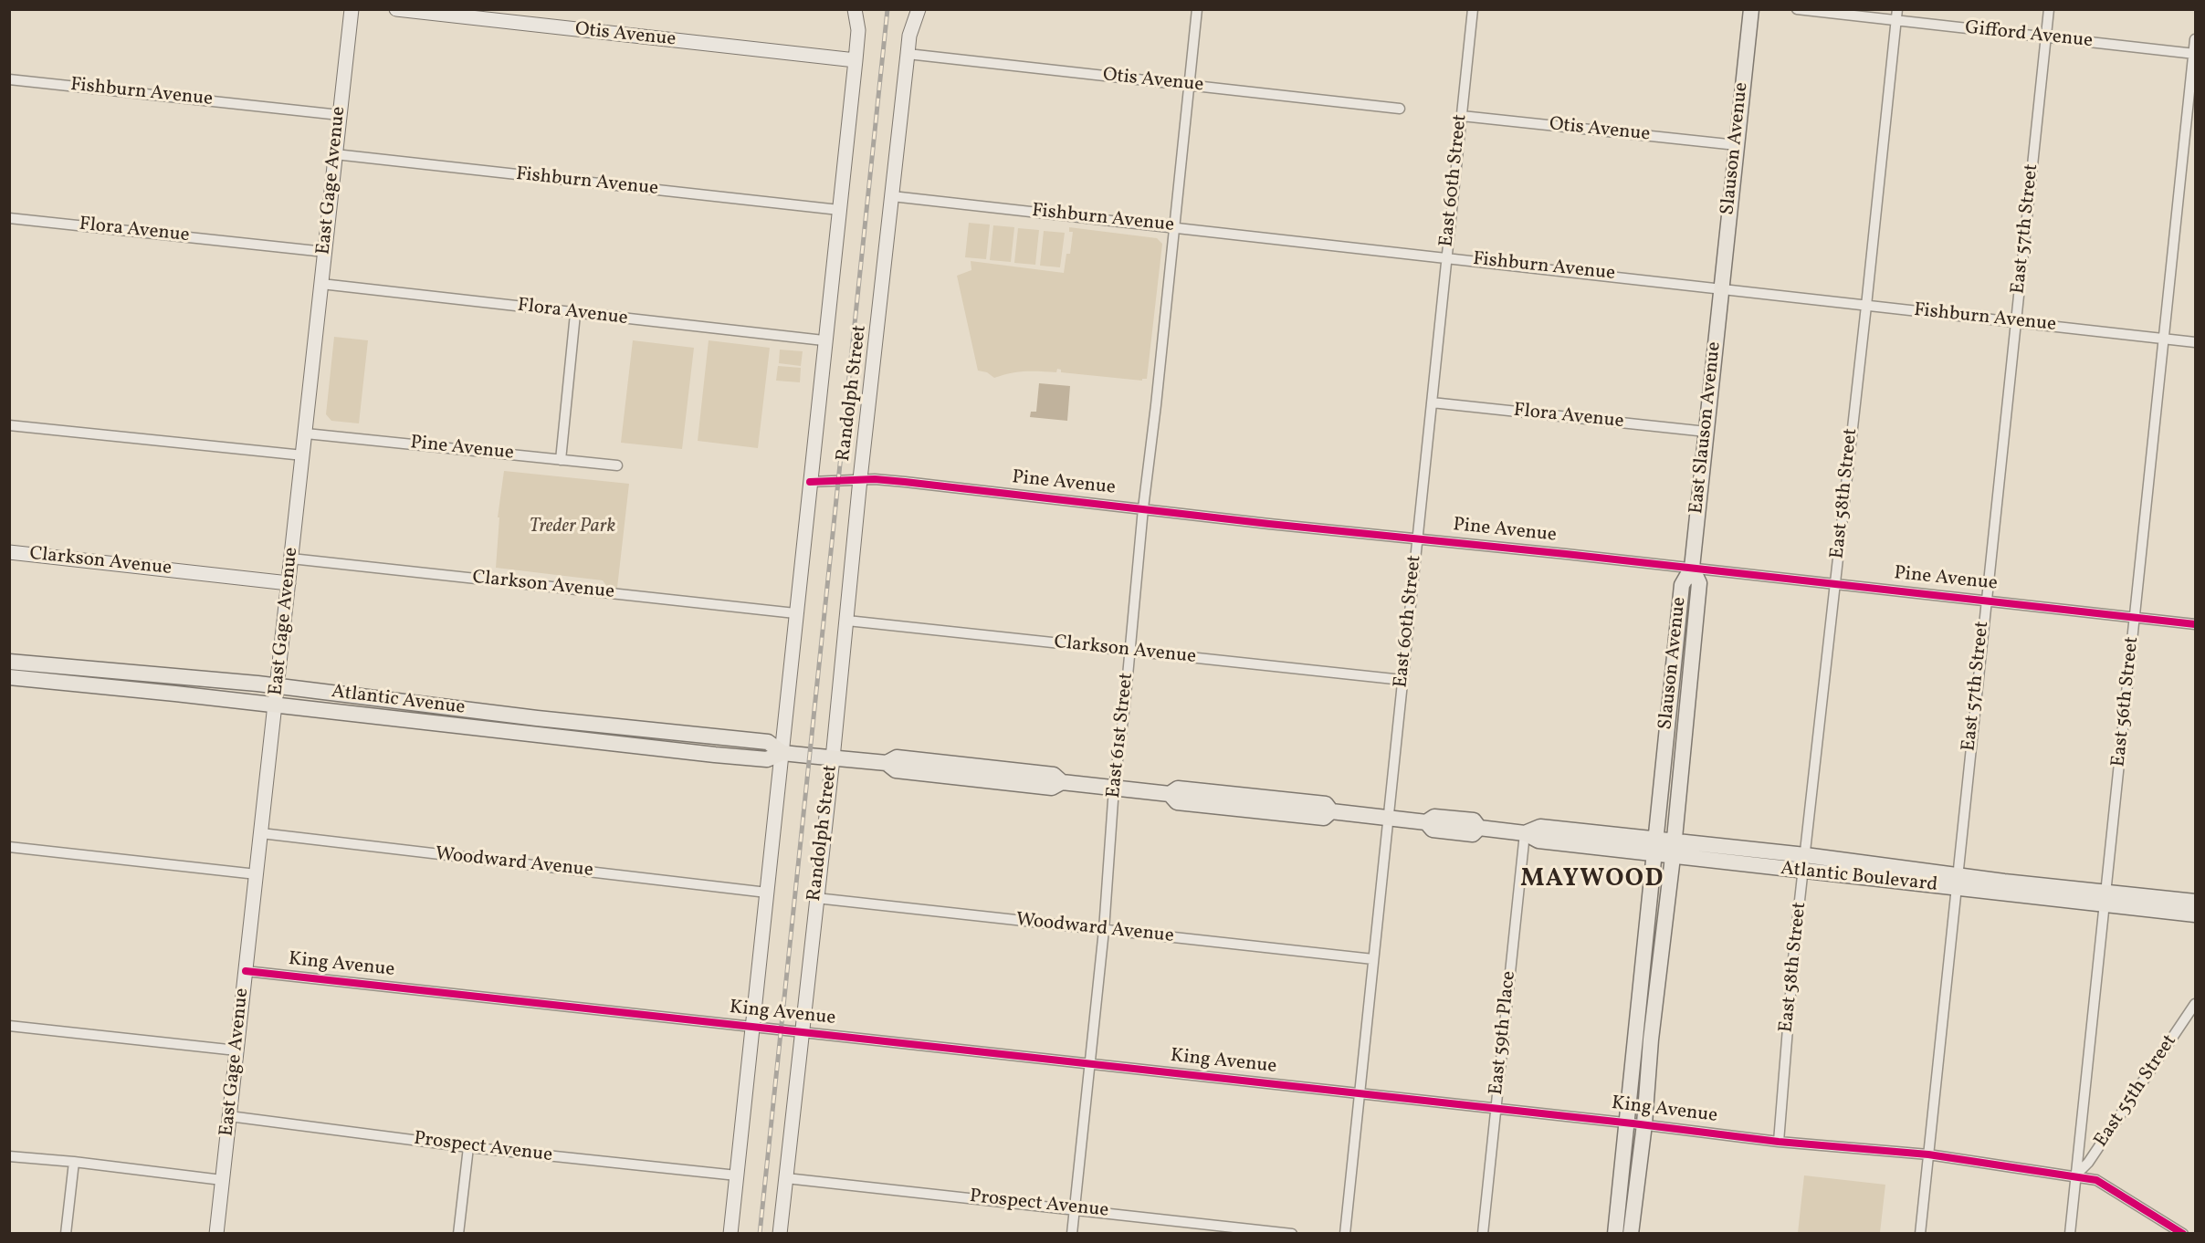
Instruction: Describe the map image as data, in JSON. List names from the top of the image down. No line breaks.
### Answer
{"streets":{"main road":["Slauson Avenue","East Slauson Avenue","Atlantic Avenue","Atlantic Boulevard"],"street":["Otis Avenue","Gifford Avenue","Fishburn Avenue","East Gage Avenue","East 60th Street","East 57th Street","Flora Avenue","Randolph Street","Pine Avenue","East 58th Street","Clarkson Avenue","East 56th Street","East 61st Street","Woodward Avenue","King Avenue","East 59th Place","East 55th Street","Prospect Avenue"]},"crossings":[["Otis Avenue","Slauson Avenue"],["Otis Avenue","East 60th Street"],["Otis Avenue","Randolph Street"],["Otis Avenue","East 61st Street"],["Gifford Avenue","East 57th Street"],["Gifford Avenue","East 58th Street"],["Gifford Avenue","East 56th Street"],["Fishburn Avenue","Slauson Avenue"],["Fishburn Avenue","East Gage Avenue"],["Fishburn Avenue","East 60th Street"],["Fishburn Avenue","East 57th Street"],["Fishburn Avenue","Randolph Street"],["Fishburn Avenue","East Slauson Avenue"],["Fishburn Avenue","East 58th Street"],["Fishburn Avenue","East 56th Street"],["Fishburn Avenue","East 61st Street"],["Slauson Avenue","East Slauson Avenue"],["Slauson Avenue","Pine Avenue"],["Slauson Avenue","Atlantic Boulevard"],["Slauson Avenue","King Avenue"],["East Gage Avenue","Flora Avenue"],["East Gage Avenue","Pine Avenue"],["East Gage Avenue","Clarkson Avenue"],["East Gage Avenue","Atlantic Avenue"],["East Gage Avenue","Woodward Avenue"],["East Gage Avenue","King Avenue"],["East Gage Avenue","Prospect Avenue"],["East 60th Street","Flora Avenue"],["East 60th Street","Pine Avenue"],["East 60th Street","Clarkson Avenue"],["East 60th Street","Woodward Avenue"],["East 60th Street","Atlantic Boulevard"],["East 60th Street","King Avenue"],["East 57th Street","Pine Avenue"],["East 57th Street","Atlantic Boulevard"],["East 57th Street","King Avenue"],["Flora Avenue","Randolph Street"],["Flora Avenue","East Slauson Avenue"],["Randolph Street","Pine Avenue"],["Randolph Street","Clarkson Avenue"],["Randolph Street","Atlantic Avenue"],["Randolph Street","Woodward Avenue"],["Randolph Street","Atlantic Boulevard"],["Randolph Street","King Avenue"],["Randolph Street","Prospect Avenue"],["East Slauson Avenue","Pine Avenue"],["Pine Avenue","East 58th Street"],["Pine Avenue","East 56th Street"],["Pine Avenue","East 61st Street"],["East 58th Street","Atlantic Boulevard"],["East 58th Street","King Avenue"],["Clarkson Avenue","East 61st Street"],["Atlantic Avenue","Atlantic Boulevard"],["East 56th Street","Atlantic Boulevard"],["East 56th Street","King Avenue"],["East 56th Street","East 55th Street"],["East 61st Street","Woodward Avenue"],["East 61st Street","Atlantic Boulevard"],["East 61st Street","King Avenue"],["East 61st Street","Prospect Avenue"],["Atlantic Boulevard","East 59th Place"],["King Avenue","East 59th Place"],["King Avenue","East 55th Street"]],"districts":["MAYWOOD"],"parks":["Treder Park"]}
